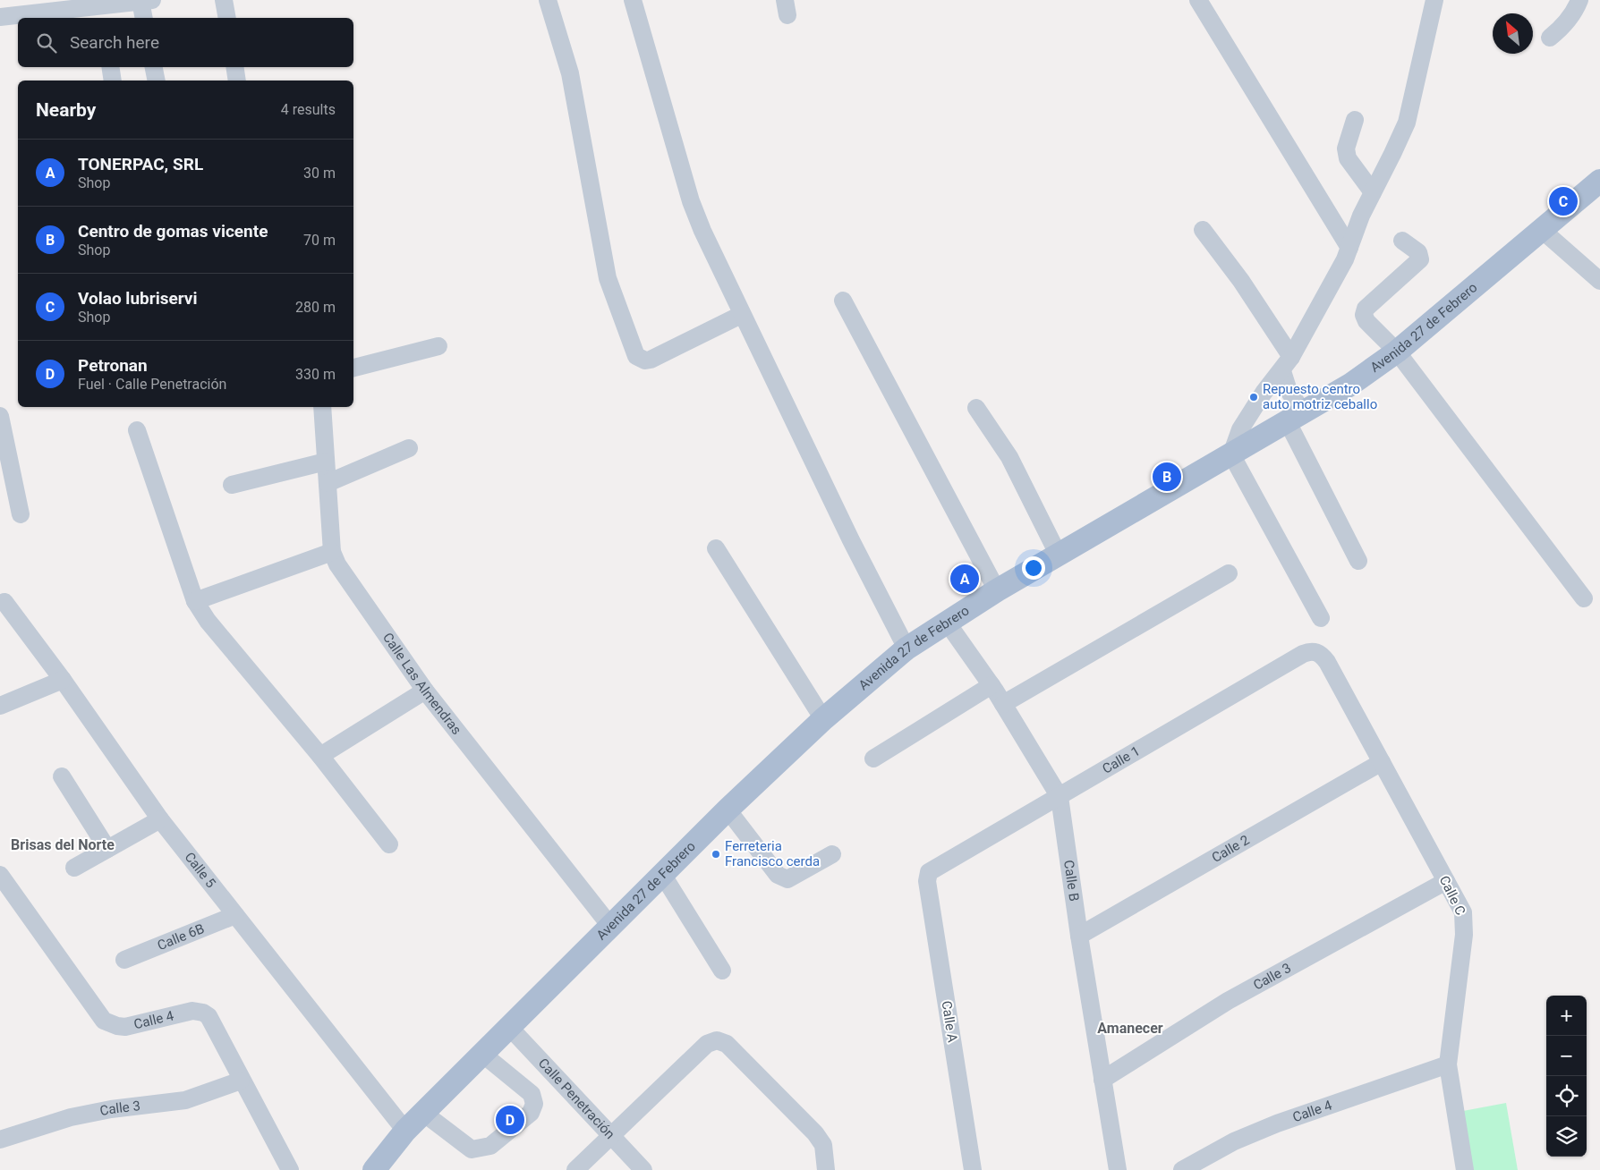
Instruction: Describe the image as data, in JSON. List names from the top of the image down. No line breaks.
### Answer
{"streets":{"main road":["Avenida 27 de Febrero"],"street":["Calle Las Almendras","Calle 1","Calle 2","Calle 5","Calle B","Calle C","Calle 6B","Calle 3","Calle 4","Calle A","Calle Penetración"]},"crossings":[["Avenida 27 de Febrero","Calle Las Almendras"],["Avenida 27 de Febrero","Calle 5"],["Avenida 27 de Febrero","Calle B"],["Avenida 27 de Febrero","Calle Penetración"],["Calle 1","Calle B"],["Calle 1","Calle C"],["Calle 1","Calle A"],["Calle 2","Calle B"],["Calle 2","Calle C"],["Calle 5","Calle 6B"],["Calle B","Calle 3"],["Calle C","Calle 3"],["Calle C","Calle 4"],["Calle 3","Calle 4"]],"districts":["Brisas del Norte","Amanecer"],"places":["Repuesto centro auto motriz ceballo","Ferreteria Francisco cerda"],"north":"top left","page":{"search":"Search here","heading":["Nearby","4 results"],"list":[{"mark":"A","name":"TONERPAC, SRL","note":"Shop","value":"30 m"},{"mark":"B","name":"Centro de gomas vicente","note":"Shop","value":"70 m"},{"mark":"C","name":"Volao lubriservi","note":"Shop","value":"280 m"},{"mark":"D","name":"Petronan","note":"Fuel · Calle Penetración","value":"330 m"}],"pins":["C","B","A","D"],"map_buttons":["+","−"]}}
